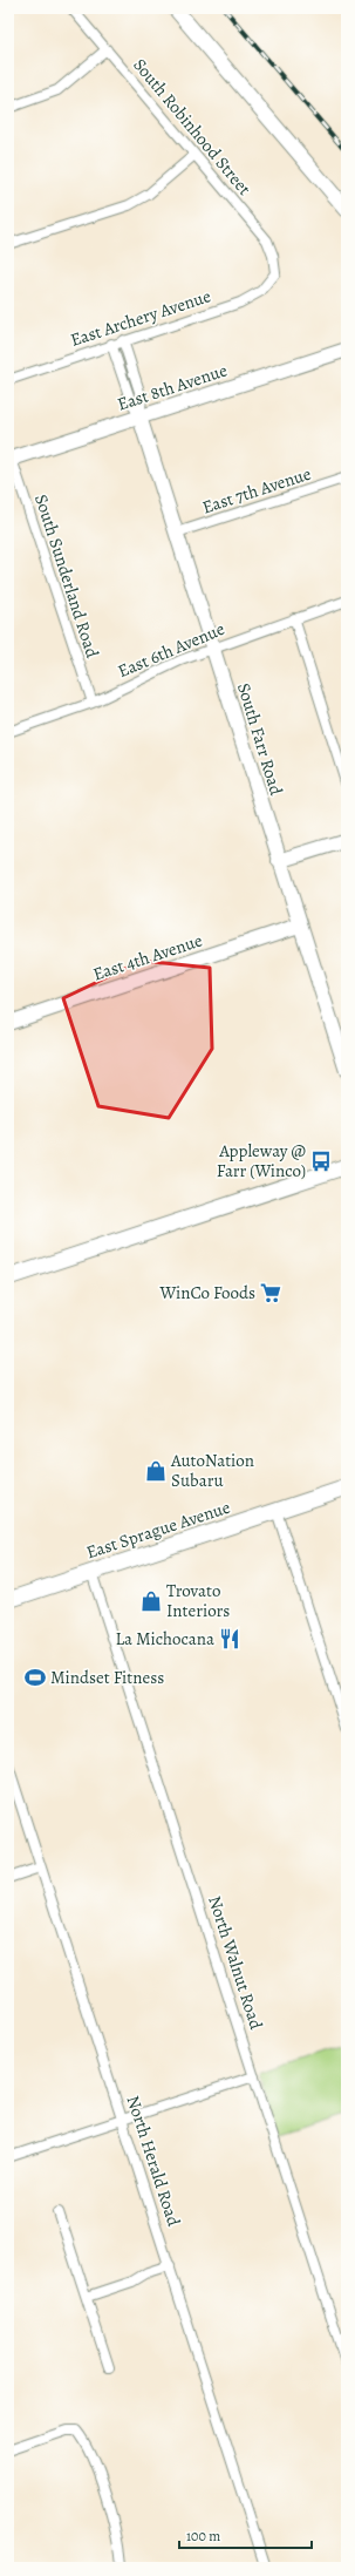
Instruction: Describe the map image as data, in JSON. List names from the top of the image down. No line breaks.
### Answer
{"streets":{"main road":["East Sprague Avenue"],"street":["South Robinhood Street","East Archery Avenue","East 8th Avenue","East 7th Avenue","South Sunderland Road","East 6th Avenue","South Farr Road","East 4th Avenue","North Walnut Road","North Herald Road"]},"crossings":[["South Robinhood Street","East Archery Avenue"],["East Archery Avenue","South Farr Road"],["East 8th Avenue","South Sunderland Road"],["East 8th Avenue","South Farr Road"],["East 7th Avenue","South Farr Road"],["South Sunderland Road","East 6th Avenue"],["East 6th Avenue","South Farr Road"],["South Farr Road","East 4th Avenue"],["East Sprague Avenue","North Walnut Road"]],"places":{"bus stop":["Appleway @ Farr (Winco)"],"supermarket":["WinCo Foods"],"shop":["AutoNation Subaru","Trovato Interiors"],"restaurant":["La Michocana"],"sports":["Mindset Fitness"]},"scale_bar":"100 m"}
